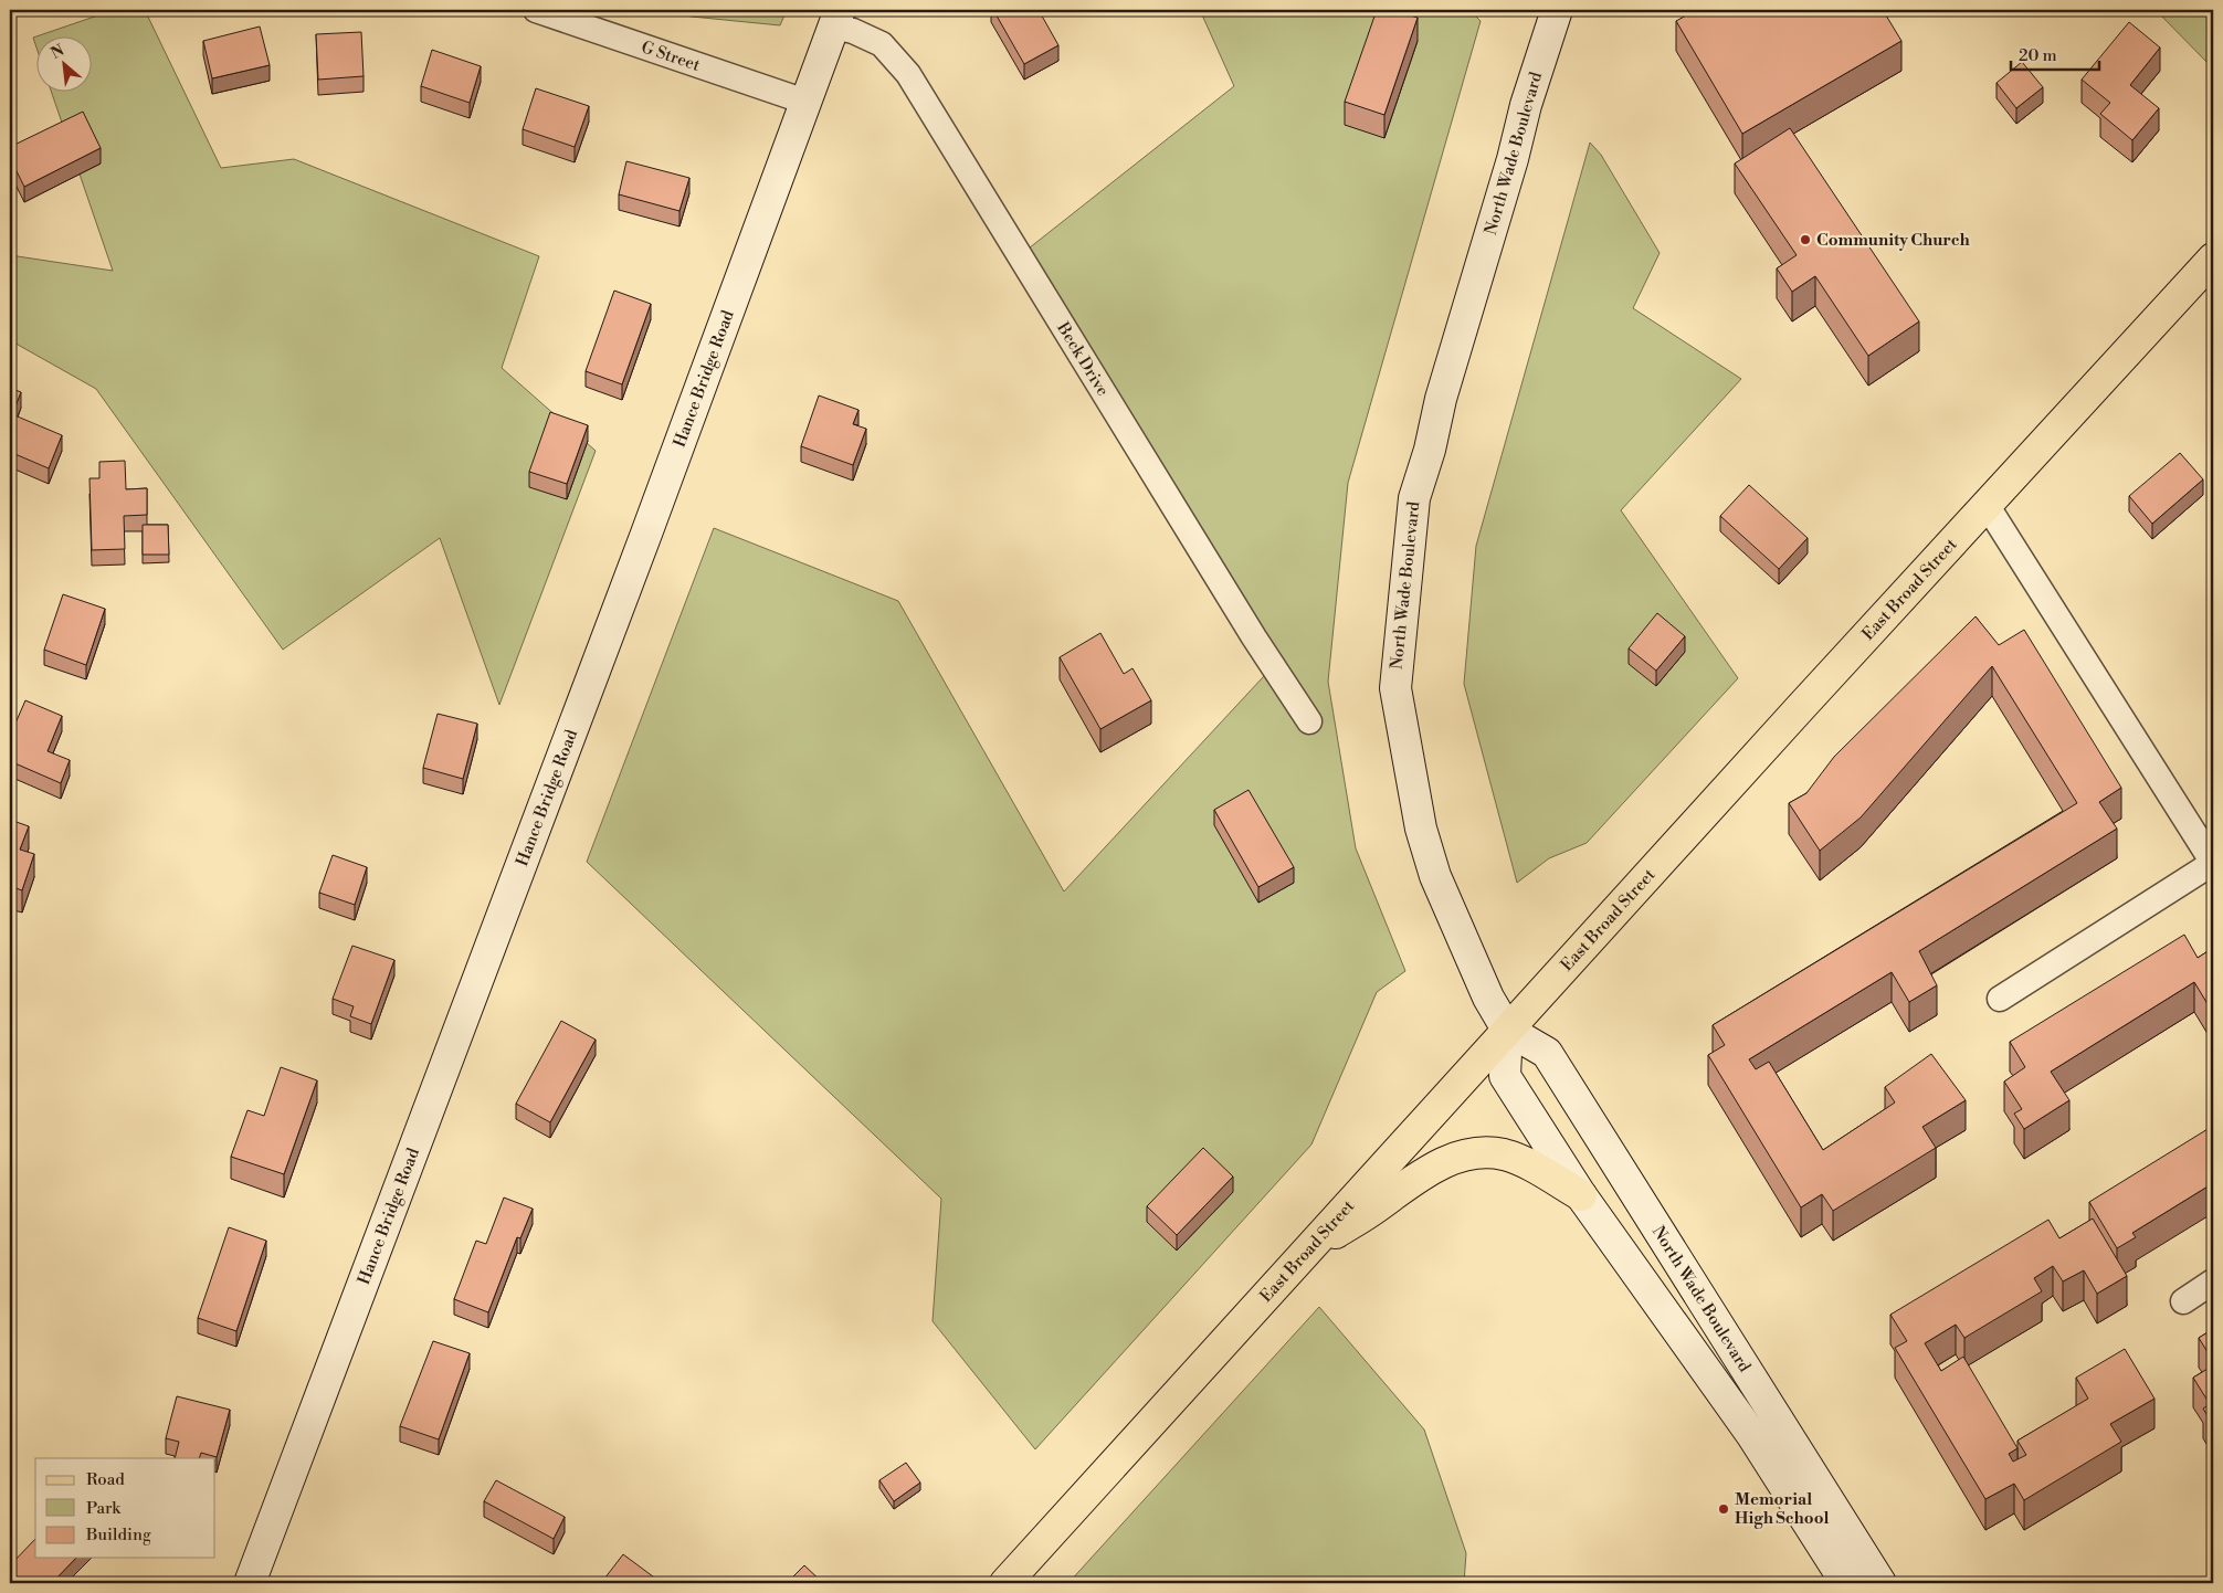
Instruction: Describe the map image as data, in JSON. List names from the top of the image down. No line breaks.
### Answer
{"streets":{"main road":["North Wade Boulevard","Hance Bridge Road","East Broad Street"],"street":["G Street","Beck Drive"]},"crossings":[["G Street","Hance Bridge Road"],["North Wade Boulevard","East Broad Street"],["Beck Drive","Hance Bridge Road"]],"places":["Community Church","Memorial High School"],"legend":["Road","Park","Building"],"scale_bar":"20 m","north":"top left"}
